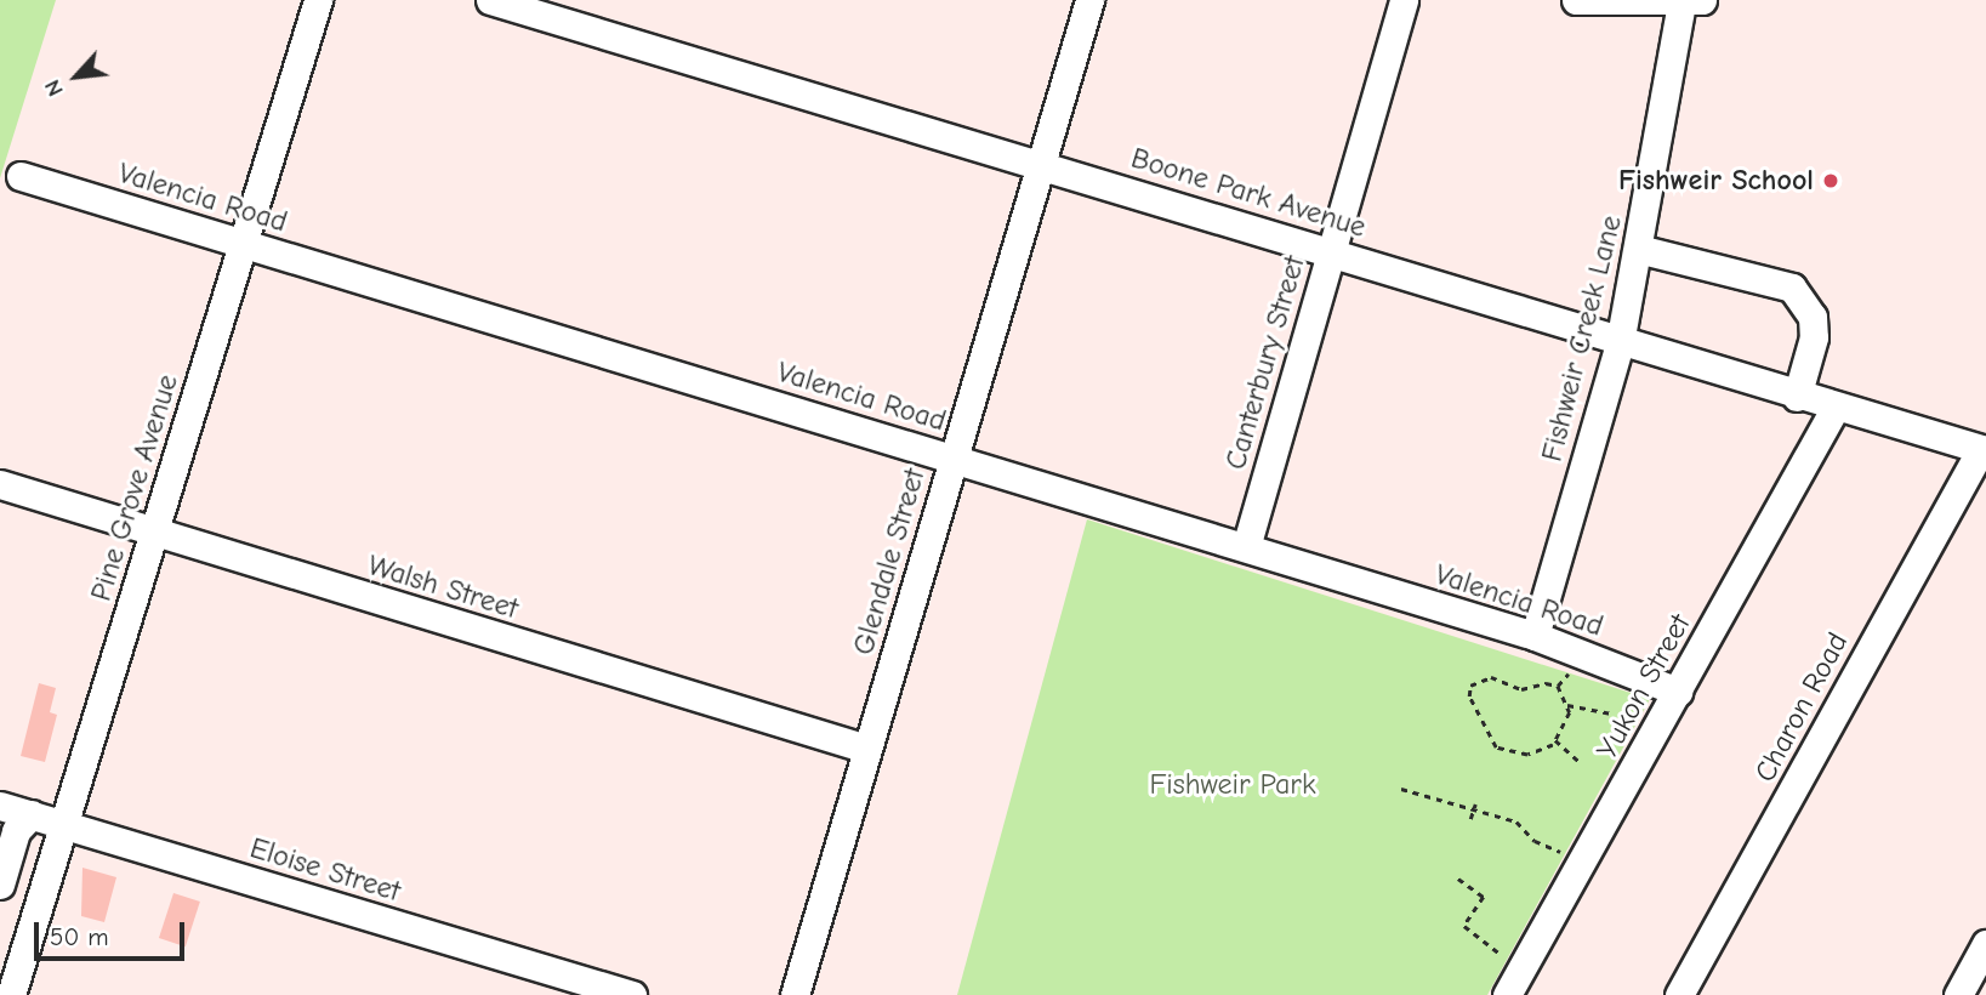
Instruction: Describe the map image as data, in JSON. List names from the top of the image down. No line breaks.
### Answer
{"streets":{"street":["Boone Park Avenue","Valencia Road","Fishweir Creek Lane","Canterbury Street","Pine Grove Avenue","Glendale Street","Walsh Street","Yukon Street","Charon Road","Eloise Street"]},"crossings":[["Boone Park Avenue","Fishweir Creek Lane"],["Boone Park Avenue","Canterbury Street"],["Boone Park Avenue","Glendale Street"],["Boone Park Avenue","Yukon Street"],["Boone Park Avenue","Charon Road"],["Valencia Road","Fishweir Creek Lane"],["Valencia Road","Canterbury Street"],["Valencia Road","Pine Grove Avenue"],["Valencia Road","Glendale Street"],["Valencia Road","Yukon Street"],["Pine Grove Avenue","Walsh Street"],["Pine Grove Avenue","Eloise Street"],["Glendale Street","Walsh Street"]],"parks":["Fishweir Park"],"places":["Fishweir School"],"scale_bar":"50 m","north":"bottom left"}
